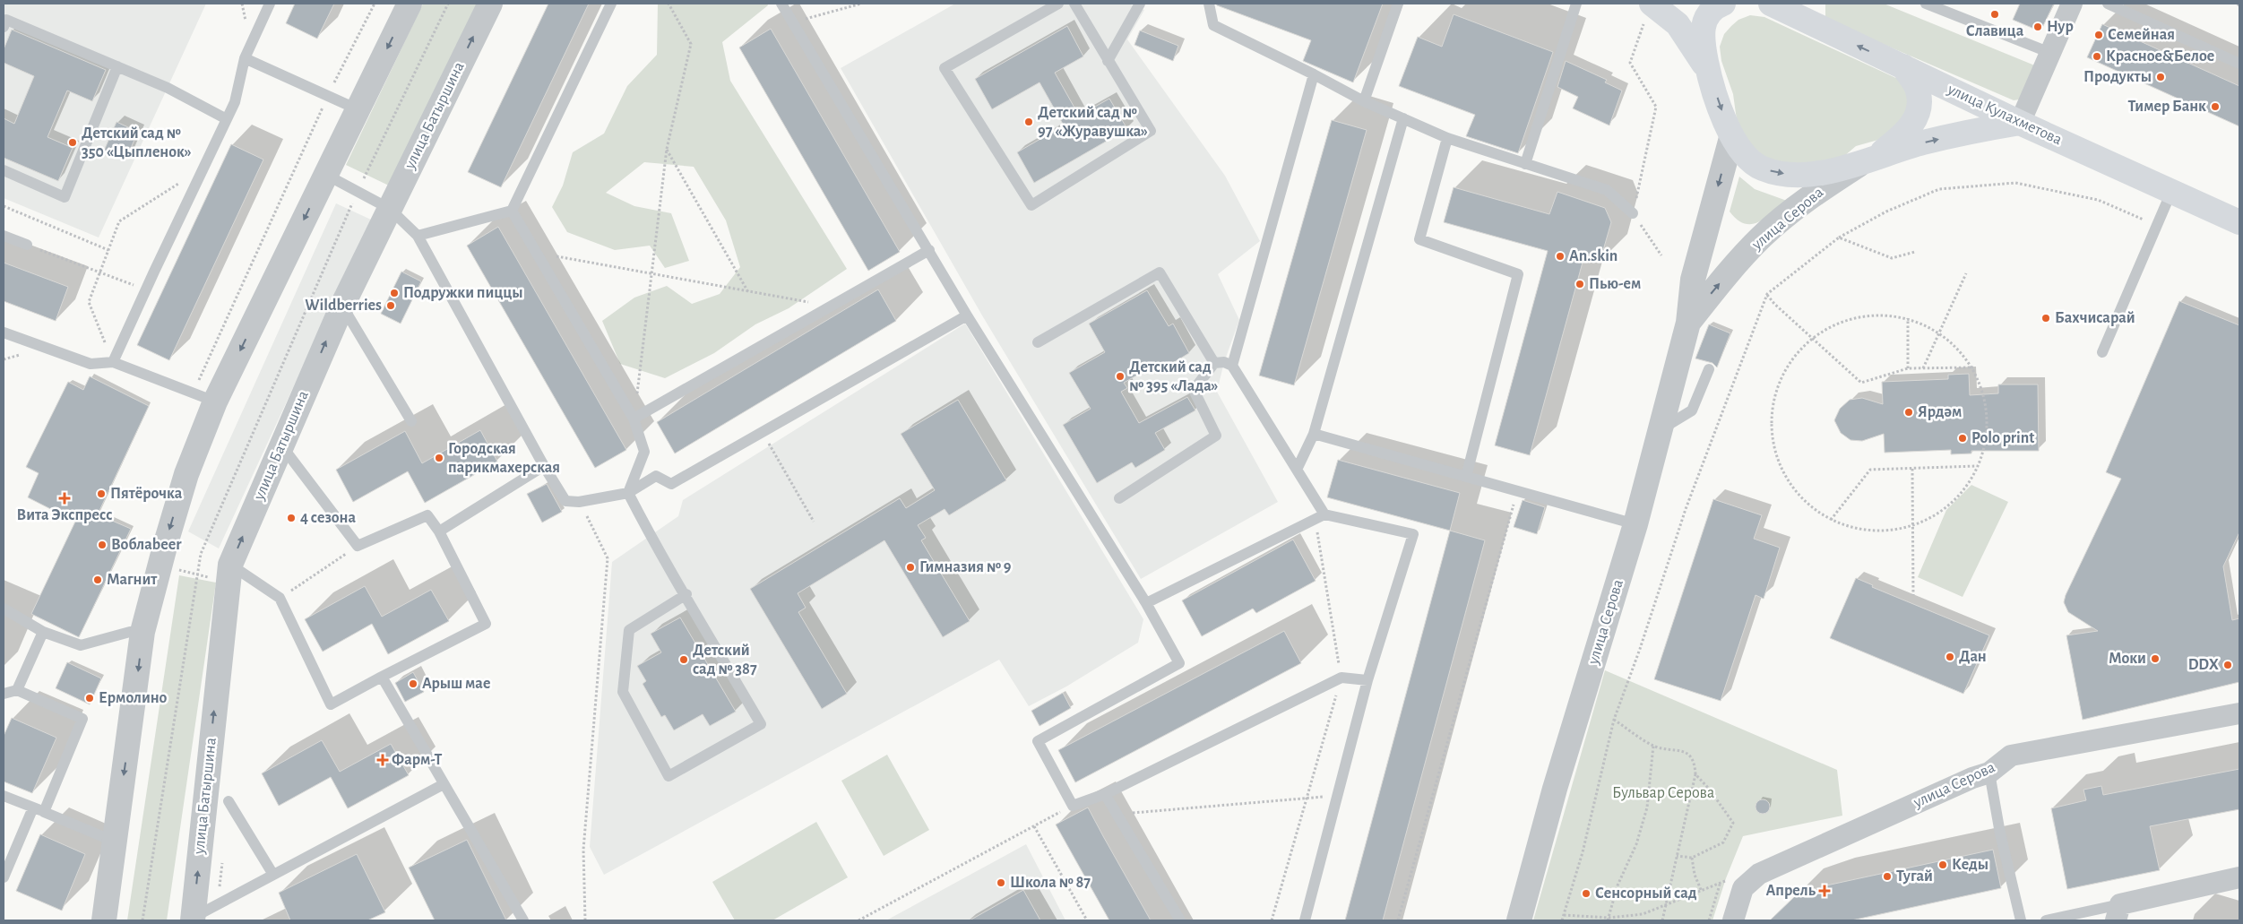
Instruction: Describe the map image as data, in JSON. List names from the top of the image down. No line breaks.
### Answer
{"streets":{"main road":["улица Кулахметова"],"street":["улица Батыршина","улица Серова"]},"parks":["Бульвар Серова"],"places":{"other":["Славица","Нур","Семейная","Красное&Белое","Продукты","Тимер Банк","Детский сад № 97 «Журавушка»","Детский сад № 350 «Цыпленок»","An.skin","Пью-ем","Подружки пиццы","Wildberries","Бахчисарай","Детский сад № 395 «Лада»","Ярдәм","Polo print","Городская парикмахерская","Пятёрочка","4 сезона","Воблаbeer","Гимназия № 9","Магнит","Дан","Моки","Детский сад № 387","DDX","Арыш мае","Ермолино","Кеды","Тугай","Школа № 87","Сенсорный сад"],"health":["Вита Экспресс","Фарм-Т","Апрель"]}}
